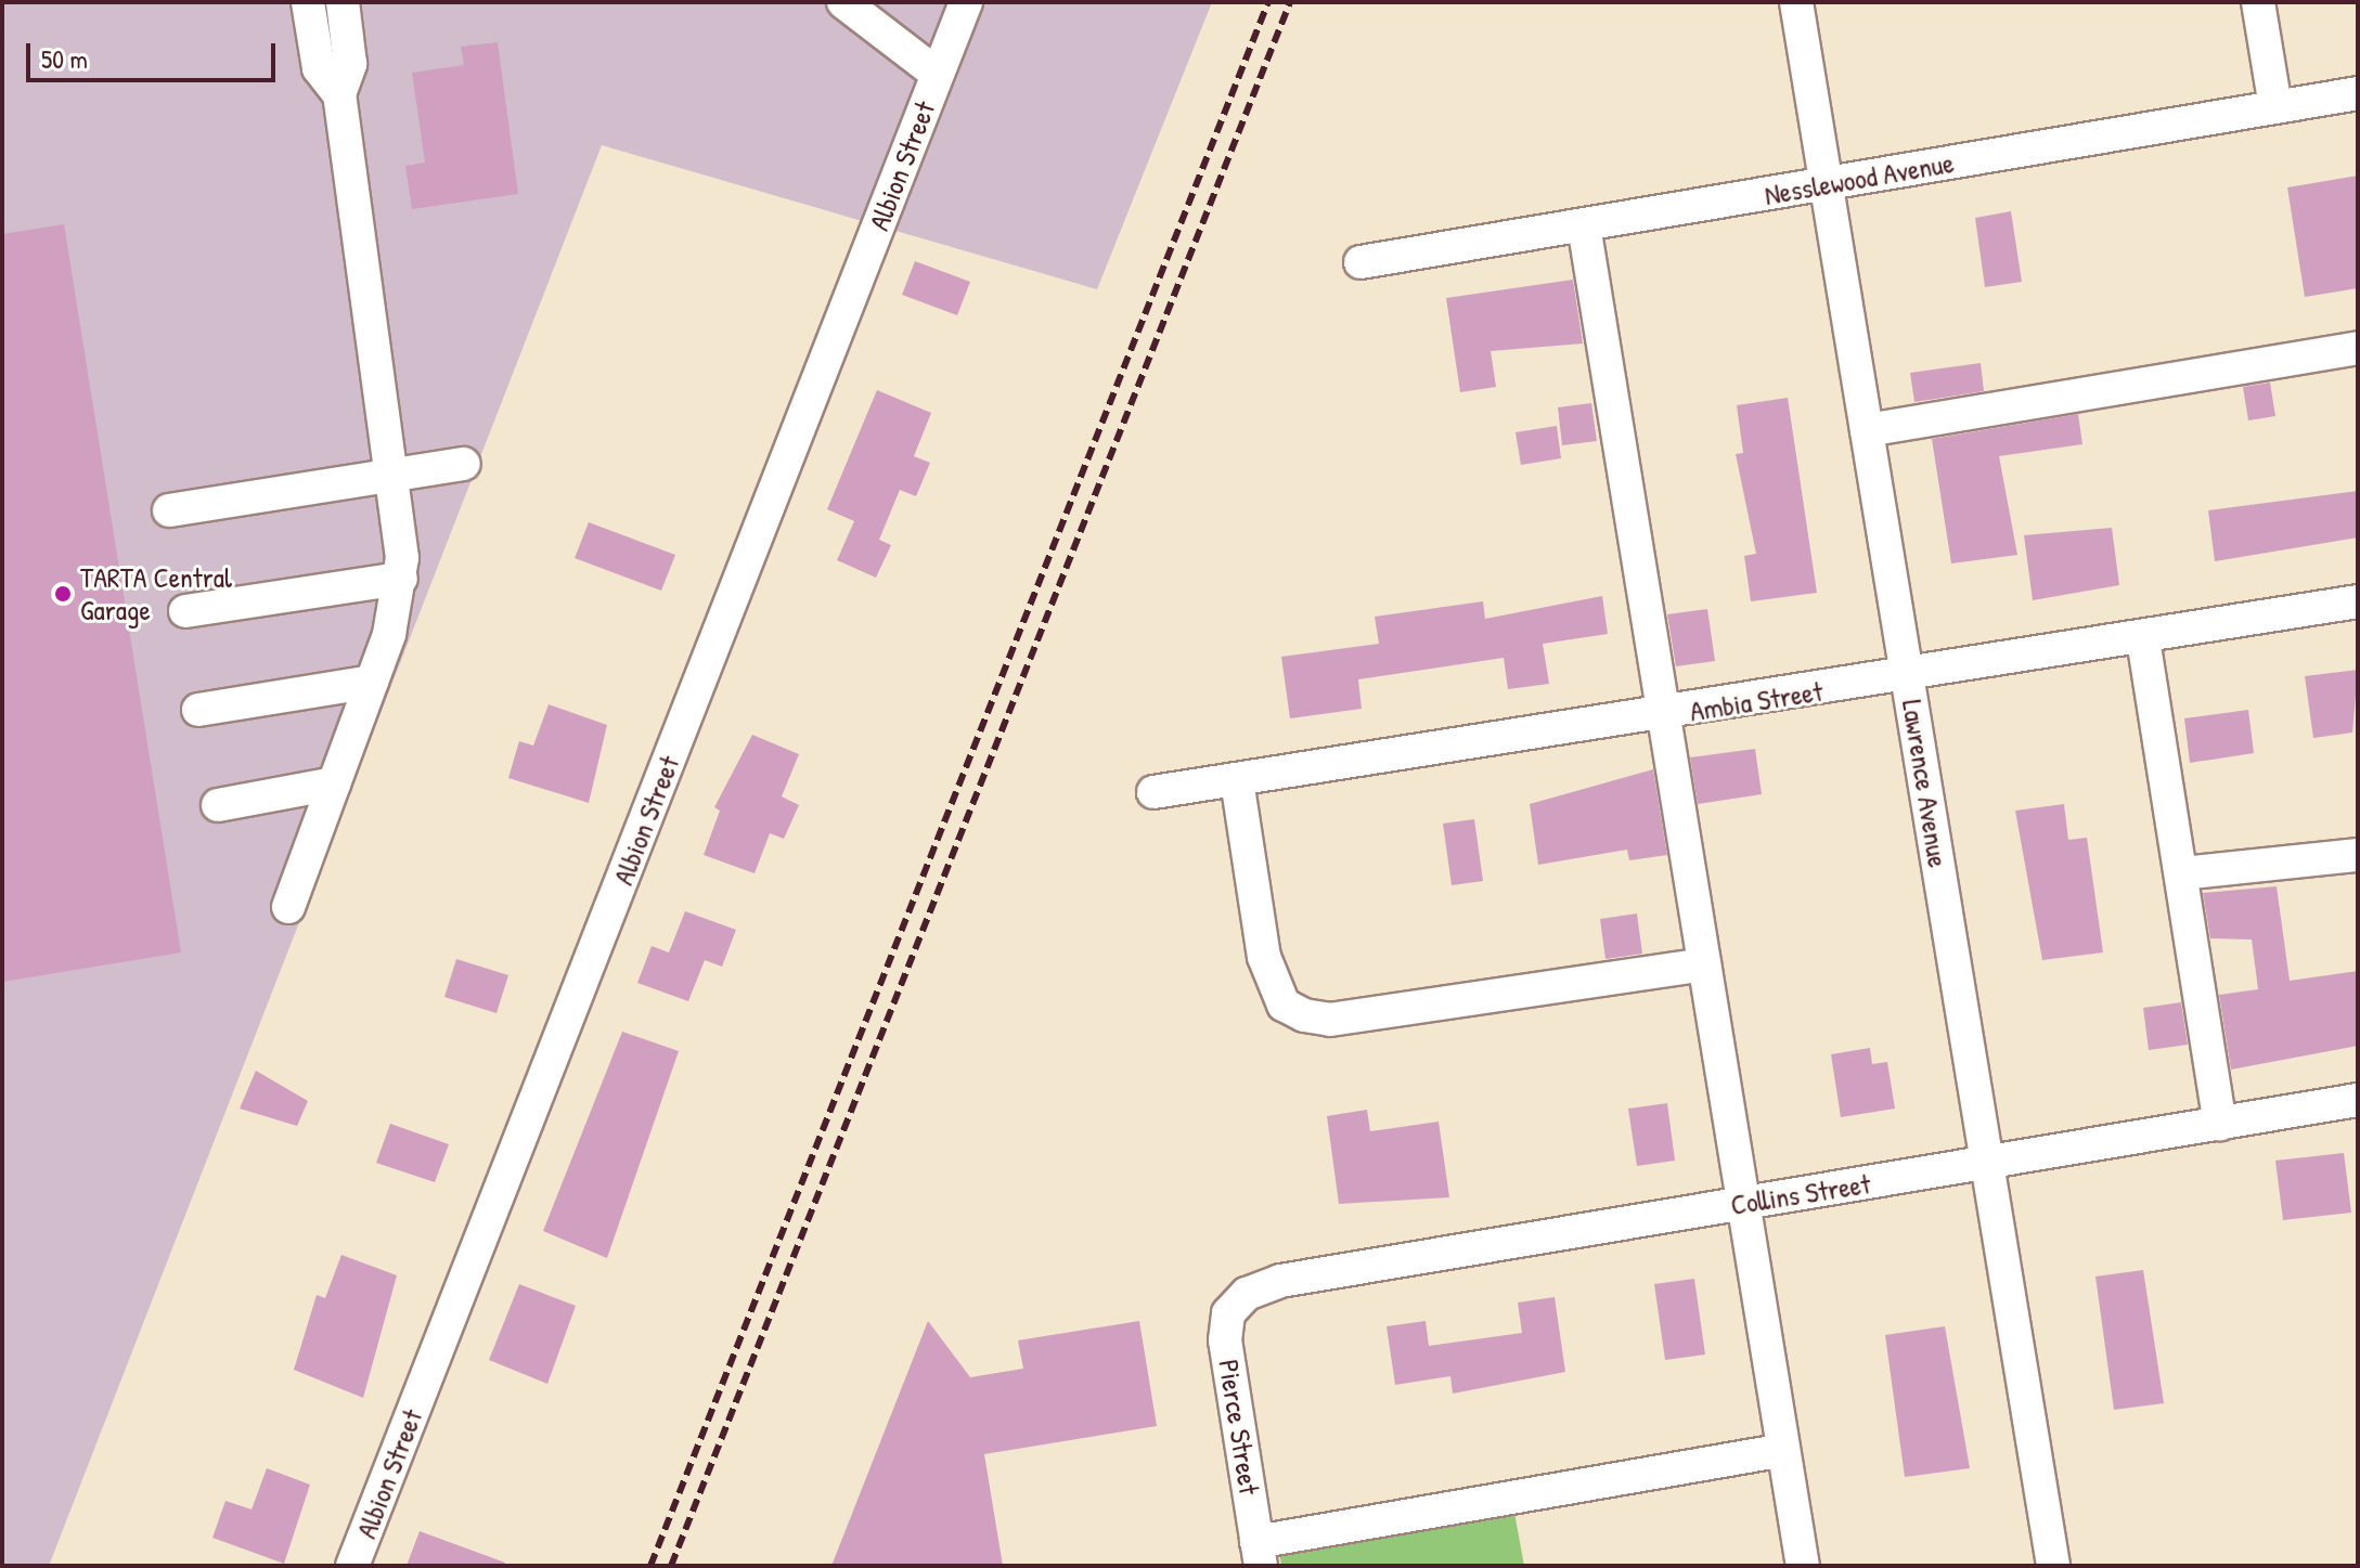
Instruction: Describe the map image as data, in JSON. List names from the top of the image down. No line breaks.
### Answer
{"streets":{"street":["Albion Street","Nesslewood Avenue","Ambia Street","Lawrence Avenue","Collins Street","Pierce Street"]},"crossings":[["Nesslewood Avenue","Lawrence Avenue"],["Ambia Street","Lawrence Avenue"],["Lawrence Avenue","Collins Street"],["Collins Street","Pierce Street"]],"places":["TARTA Central Garage"],"scale_bar":"50 m"}
